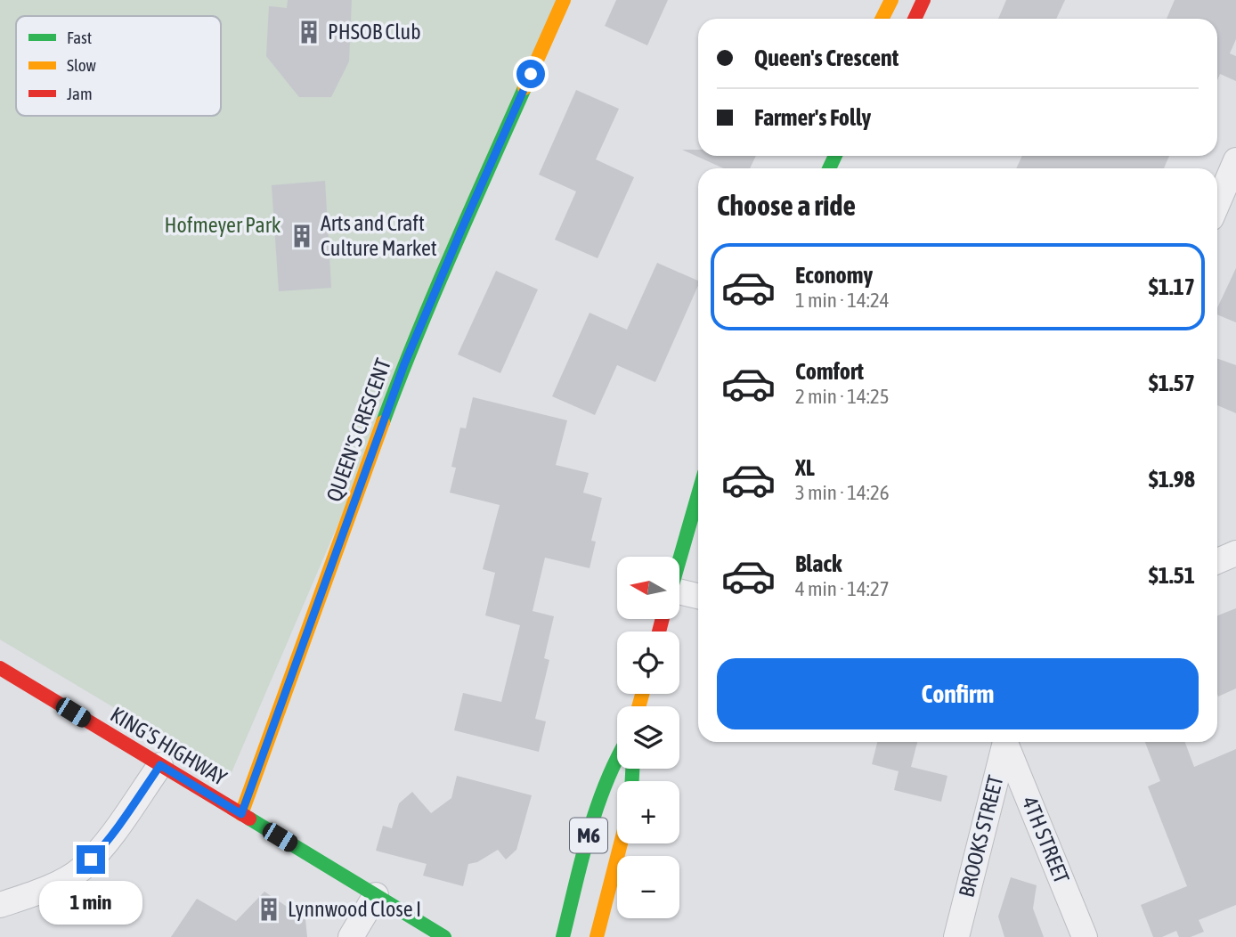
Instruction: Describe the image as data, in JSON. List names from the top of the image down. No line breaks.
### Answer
{"streets":{"street":["QUEEN'S CRESCENT","KING'S HIGHWAY","M6","BROOKS STREET","4TH STREET"]},"crossings":[["QUEEN'S CRESCENT","KING'S HIGHWAY"]],"parks":["Hofmeyer Park"],"places":{"building":["PHSOB Club","Arts and Craft Culture Market","Lynnwood Close I"]},"legend":["Fast","Slow","Jam"],"north":"left","page":{"banner":["Queen's Crescent","Farmer's Folly"],"heading":"Choose a ride","list":[{"name":"Economy","note":"1 min · 14:24","value":"$1.17"},{"name":"Comfort","note":"2 min · 14:25","value":"$1.57"},{"name":"XL","note":"3 min · 14:26","value":"$1.98"},{"name":"Black","note":"4 min · 14:27","value":"$1.51"}],"map_buttons":["+","−"],"buttons":"Confirm","bubble":"1 min"}}
